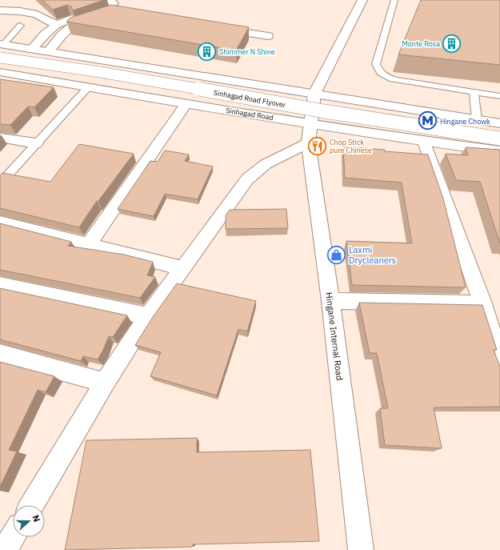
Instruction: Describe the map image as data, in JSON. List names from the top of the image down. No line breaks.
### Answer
{"streets":{"street":["Sinhagad Road Flyover","Sinhagad Road","Hingane Internal Road"]},"crossings":[["Sinhagad Road","Hingane Internal Road"]],"places":{"building":["Monte Rosa","Shimmer N Shine"],"metro station":["Hingane Chowk"],"restaurant":["Chop Stick pure Chinese"],"shop":["Laxmi Drycleaners"]},"north":"right"}
